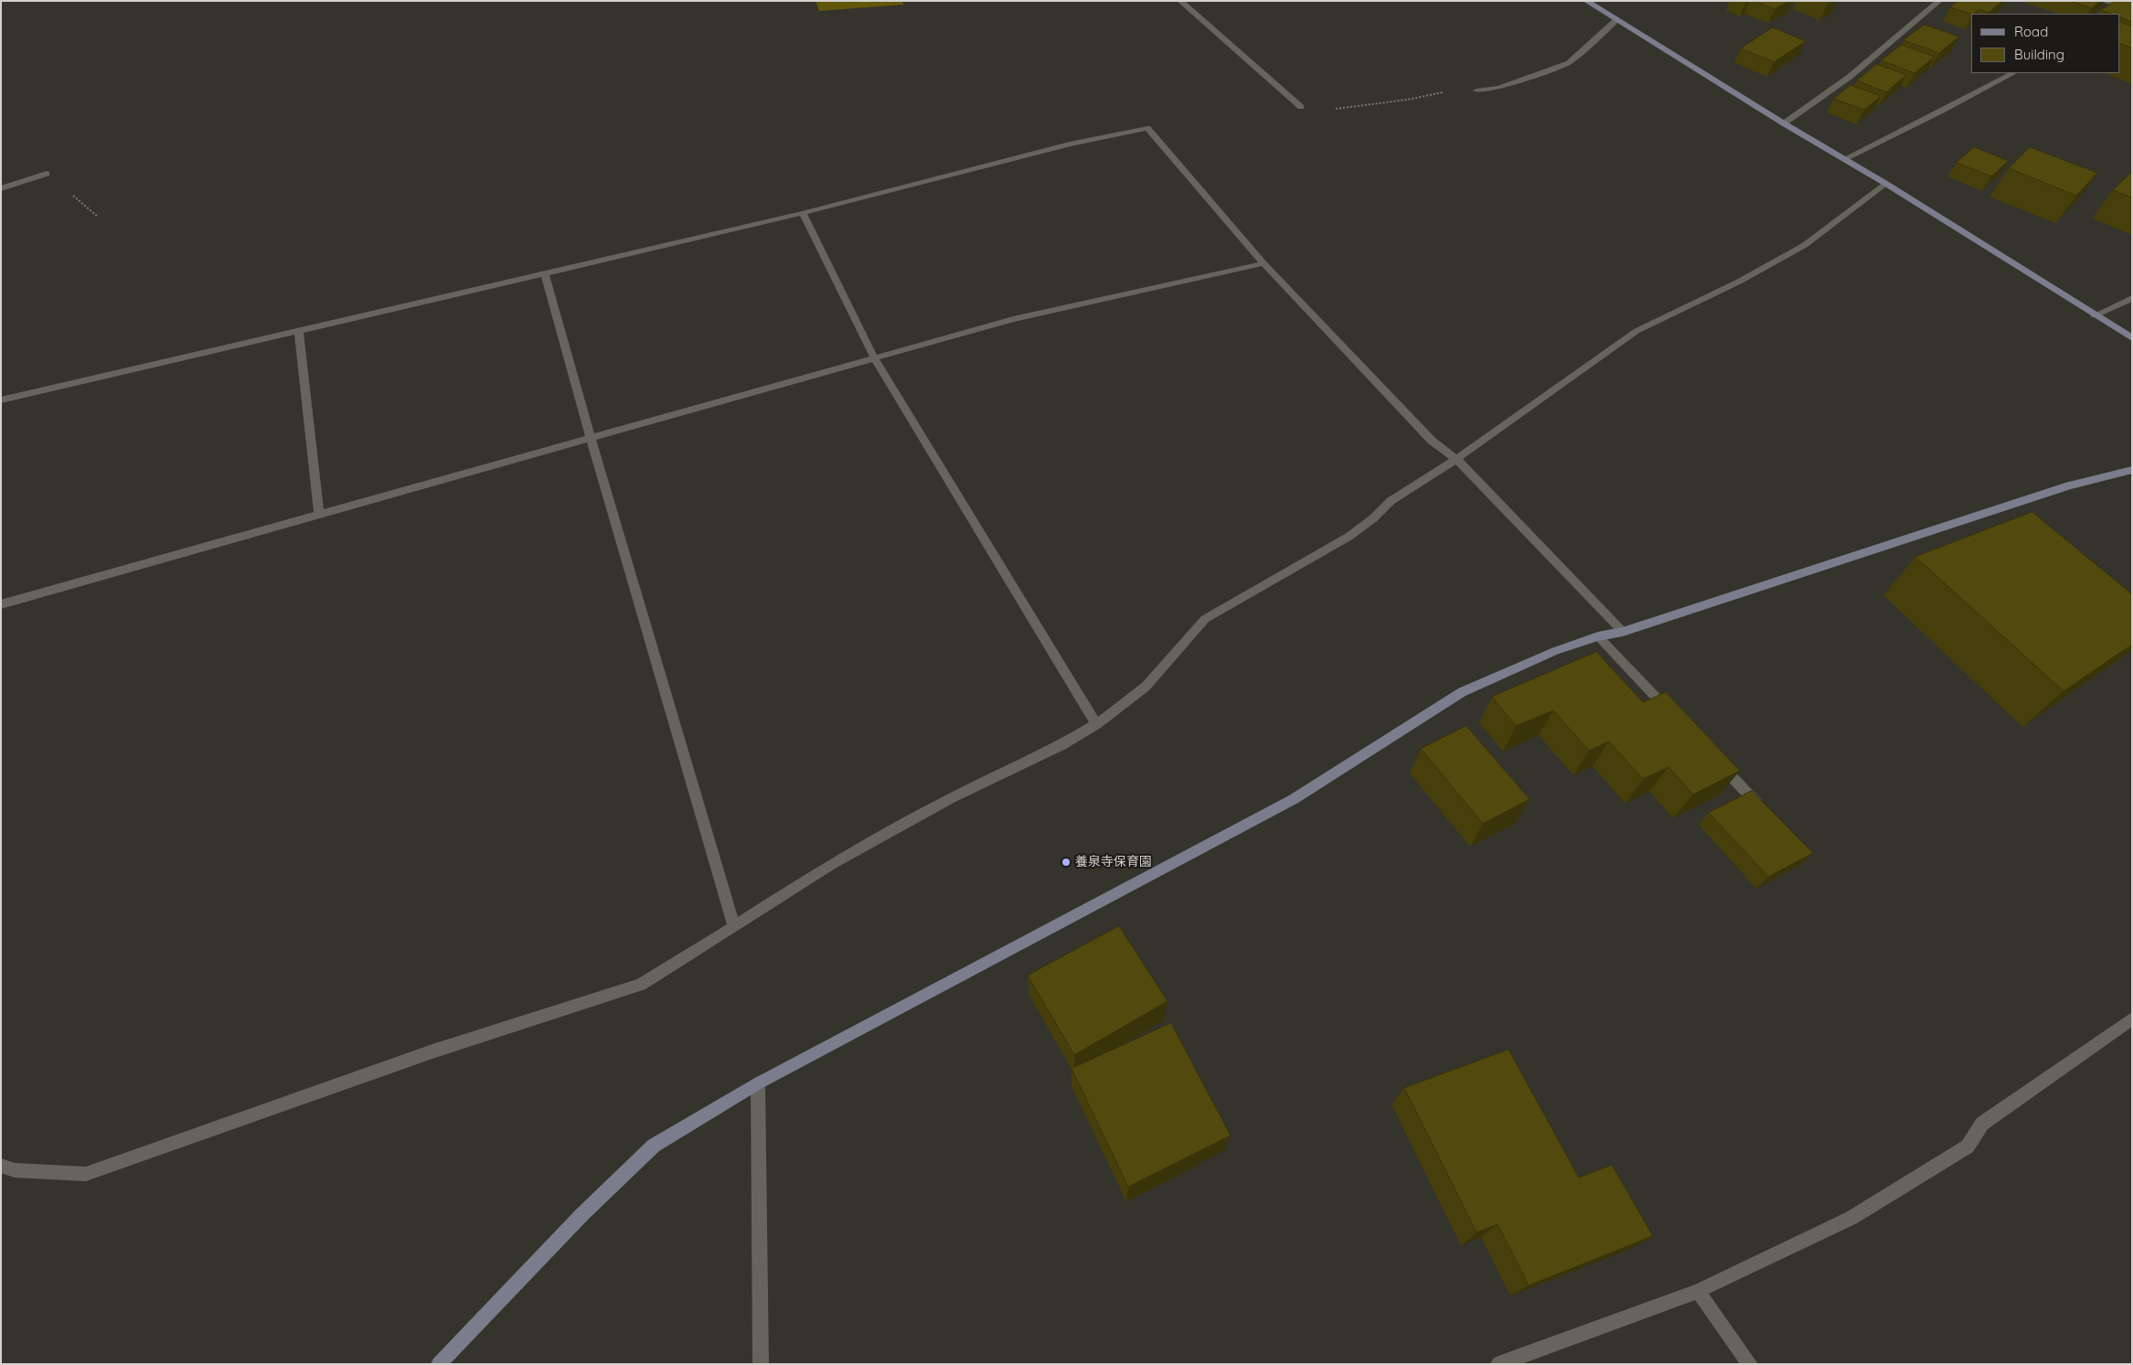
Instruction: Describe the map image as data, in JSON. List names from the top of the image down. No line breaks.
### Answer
{"places":["養泉寺保育園"],"legend":["Road","Building"]}
